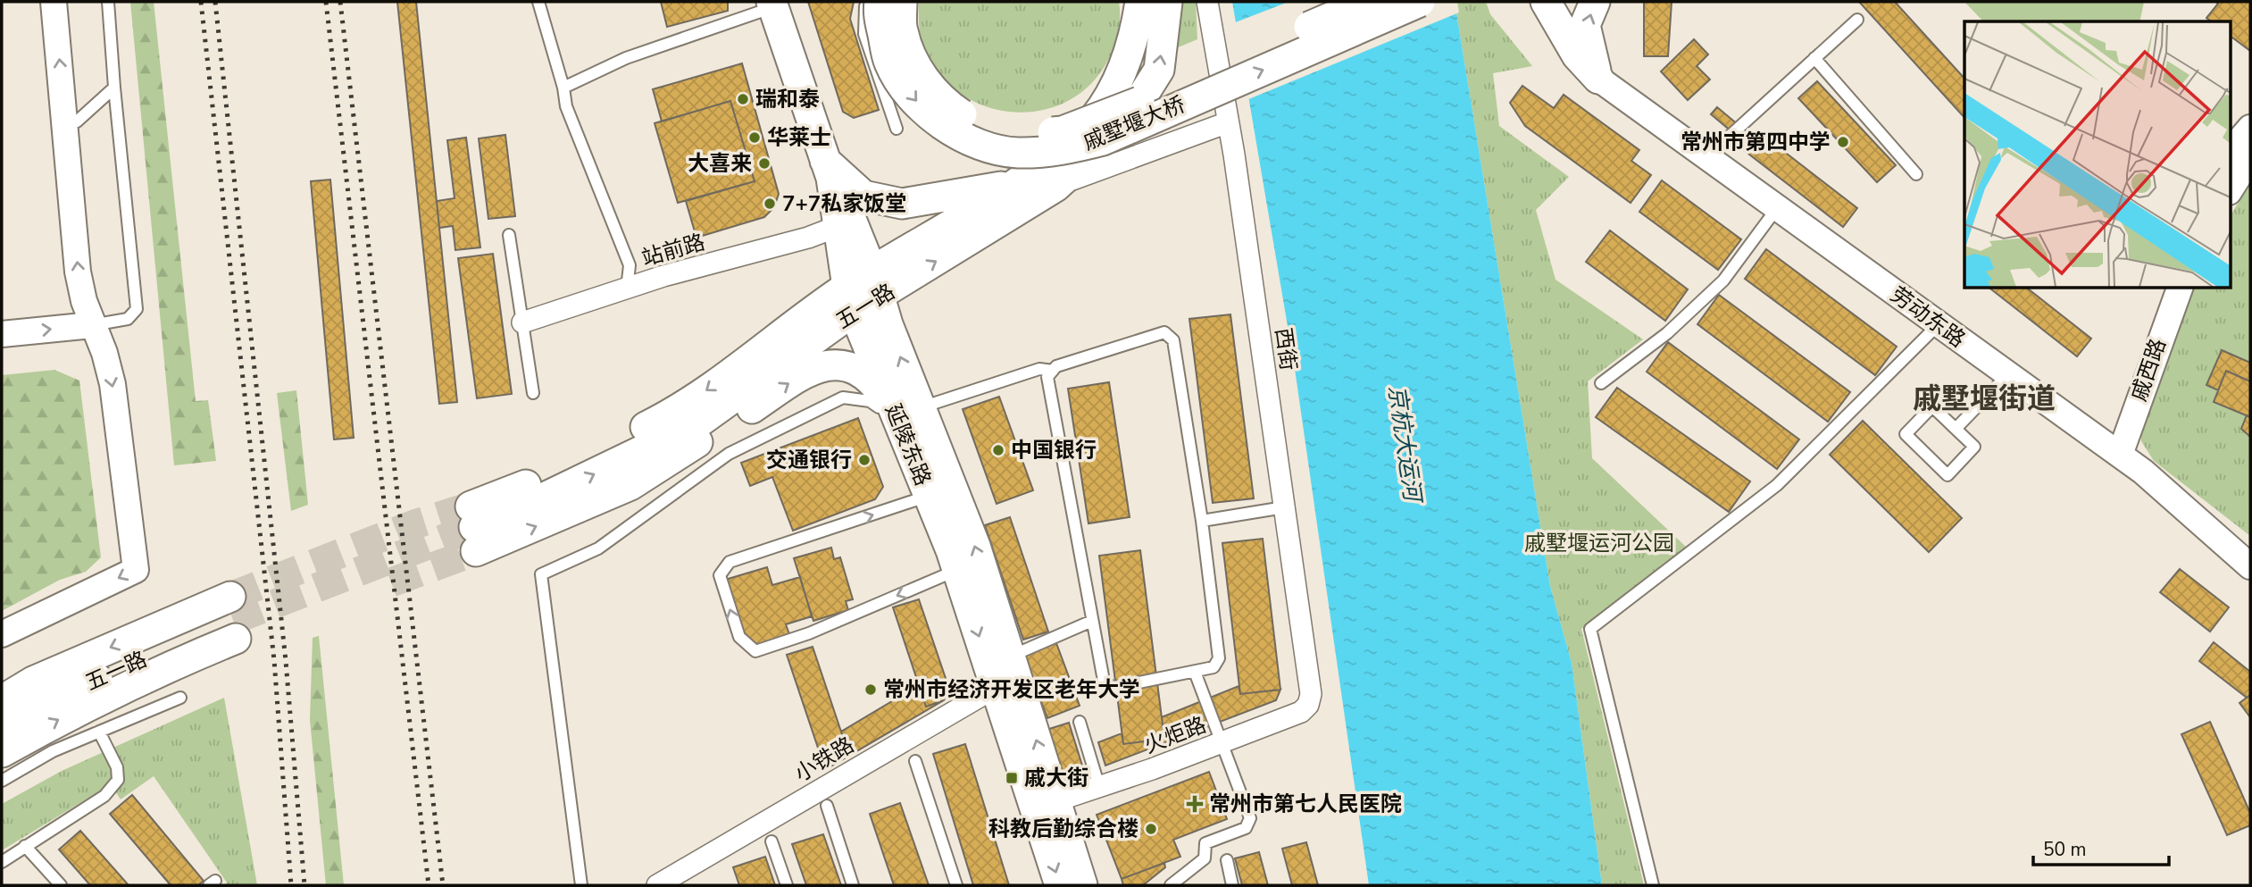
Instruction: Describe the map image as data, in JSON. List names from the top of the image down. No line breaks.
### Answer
{"streets":{"main road":["戚墅堰大桥","五一路","延陵东路"],"street":["站前路","劳动东路","西街","戚西路","火炬路","小铁路"]},"crossings":[["站前路","延陵东路"],["五一路","延陵东路"],["劳动东路","戚西路"],["西街","火炬路"],["延陵东路","火炬路"],["延陵东路","小铁路"]],"districts":["戚墅堰街道"],"water":["京杭大运河"],"parks":["戚墅堰运河公园"],"places":{"other":["瑞和泰","华莱士","常州市第四中学","大喜来","7+7私家饭堂","中国银行","交通银行","常州市经济开发区老年大学","科教后勤综合楼"],"transit":["戚大街"],"health":["常州市第七人民医院"]},"scale_bar":"50 m"}
